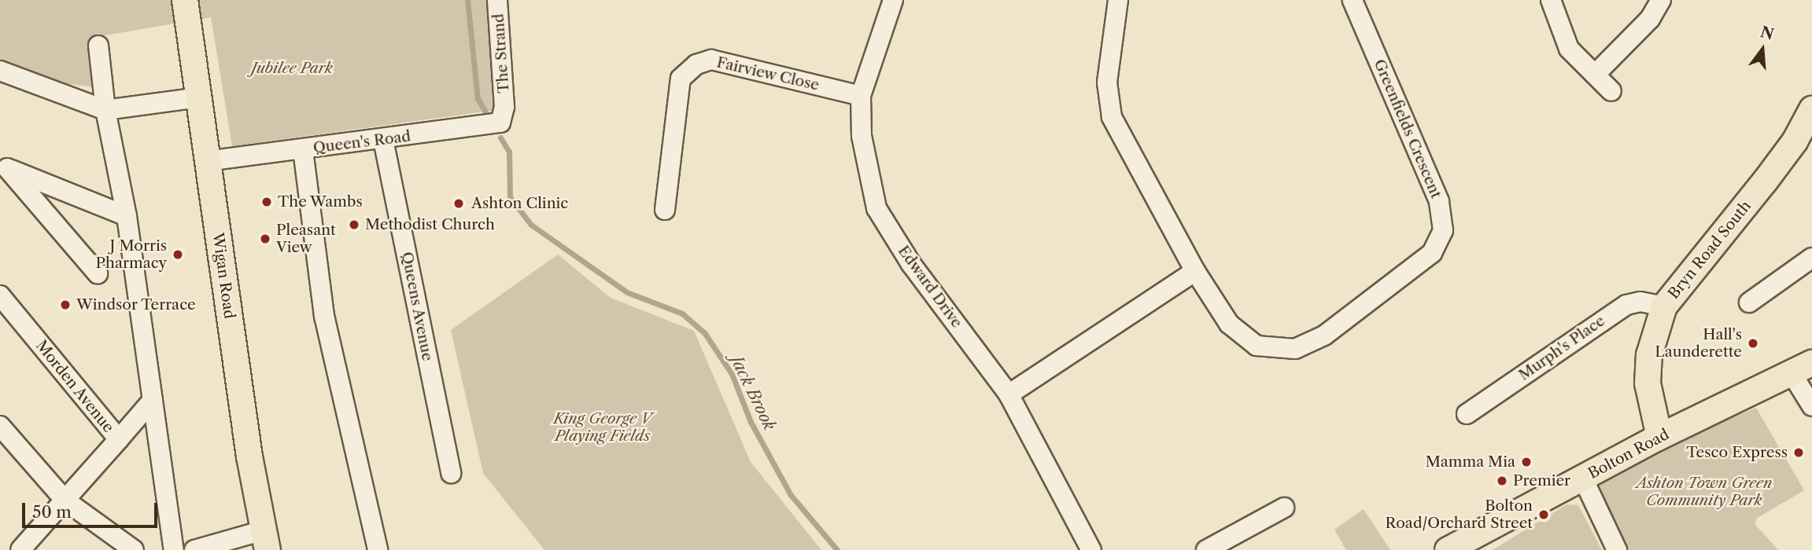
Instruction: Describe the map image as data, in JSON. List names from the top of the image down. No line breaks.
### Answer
{"streets":{"main road":["Bryn Road South","Wigan Road","Bolton Road"],"street":["The Strand","Fairview Close","Greenfields Crescent","Queen's Road","Edward Drive","Queens Avenue","Murph's Place","Morden Avenue"]},"crossings":[["The Strand","Queen's Road"],["Fairview Close","Edward Drive"],["Queen's Road","Wigan Road"],["Queen's Road","Queens Avenue"],["Bryn Road South","Murph's Place"],["Bryn Road South","Bolton Road"]],"water":["Jack Brook"],"parks":["Jubilee Park","King George V Playing Fields","Ashton Town Green Community Park"],"places":["The Wambs","Ashton Clinic","Methodist Church","Pleasant View","J Morris Pharmacy","Windsor Terrace","Hall's Launderette","Tesco Express","Mamma Mia","Premier","Bolton Road/Orchard Street"],"scale_bar":"50 m","north":"top"}
